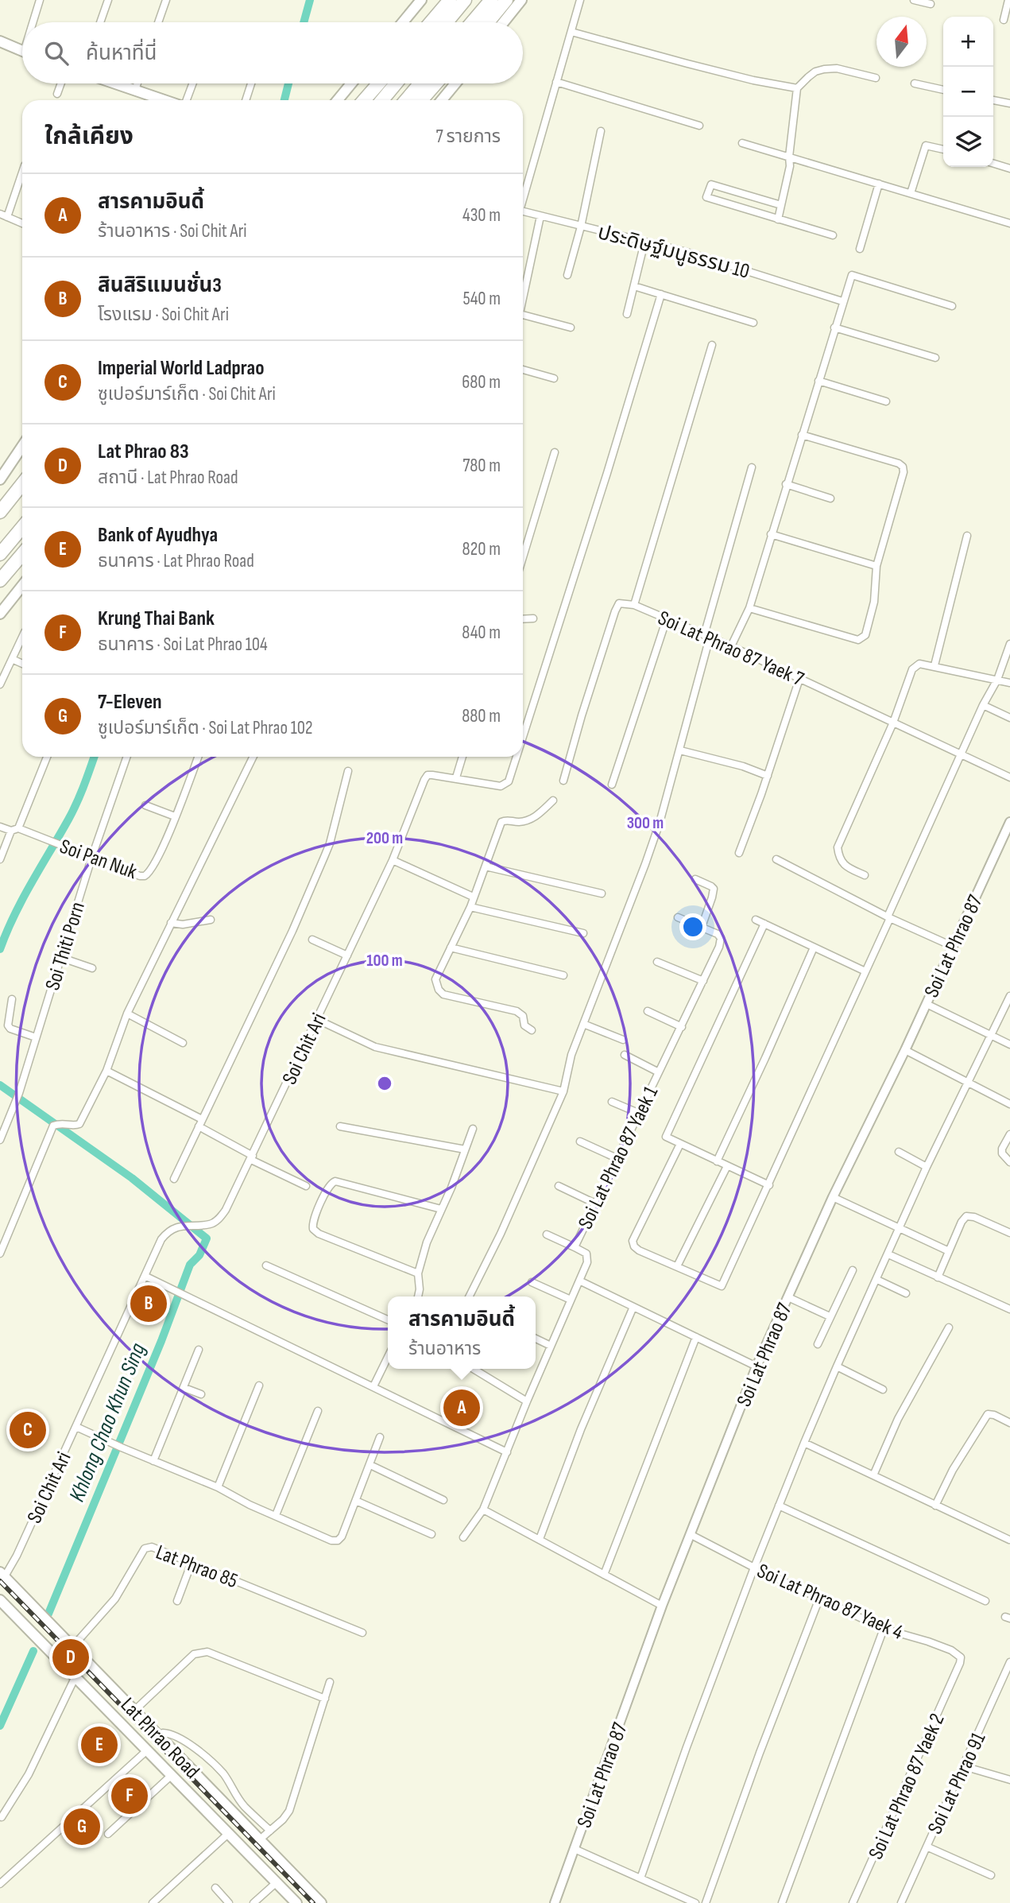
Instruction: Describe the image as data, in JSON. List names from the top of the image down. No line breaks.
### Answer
{"streets":{"main road":["Lat Phrao Road"],"street":["ประดิษฐ์มนูธรรม 10","Soi Lat Phrao 87 Yaek 7","Soi Pan Nuk","Soi Thiti Porn","Soi Lat Phrao 87","Soi Chit Ari","Soi Lat Phrao 87 Yaek 1","Lat Phrao 85","Soi Lat Phrao 87 Yaek 4","Soi Lat Phrao 91","Soi Lat Phrao 87 Yaek 2"]},"crossings":[["Soi Pan Nuk","Soi Thiti Porn"],["Soi Lat Phrao 87","Soi Lat Phrao 87 Yaek 4"],["Soi Chit Ari","Lat Phrao Road"],["Lat Phrao 85","Lat Phrao Road"],["Soi Lat Phrao 87 Yaek 4","Soi Lat Phrao 87 Yaek 2"]],"water":["Khlong Chao Khun Sing"],"north":"top","page":{"map_buttons":["+","−"],"search":"ค้นหาที่นี่","heading":["ใกล้เคียง","7 รายการ"],"list":[{"mark":"A","name":"สารคามอินดี้","note":"ร้านอาหาร · Soi Chit Ari","value":"430 m"},{"mark":"B","name":"สินสิริแมนชั่น3","note":"โรงแรม · Soi Chit Ari","value":"540 m"},{"mark":"C","name":"Imperial World Ladprao","note":"ซูเปอร์มาร์เก็ต · Soi Chit Ari","value":"680 m"},{"mark":"D","name":"Lat Phrao 83","note":"สถานี · Lat Phrao Road","value":"780 m"},{"mark":"E","name":"Bank of Ayudhya","note":"ธนาคาร · Lat Phrao Road","value":"820 m"},{"mark":"F","name":"Krung Thai Bank","note":"ธนาคาร · Soi Lat Phrao 104","value":"840 m"},{"mark":"G","name":"7-Eleven","note":"ซูเปอร์มาร์เก็ต · Soi Lat Phrao 102","value":"880 m"}],"pins":["B","A","C","D","E","F","G"],"popup":["สารคามอินดี้","ร้านอาหาร"]},"rings":["300 m","200 m","100 m"]}
